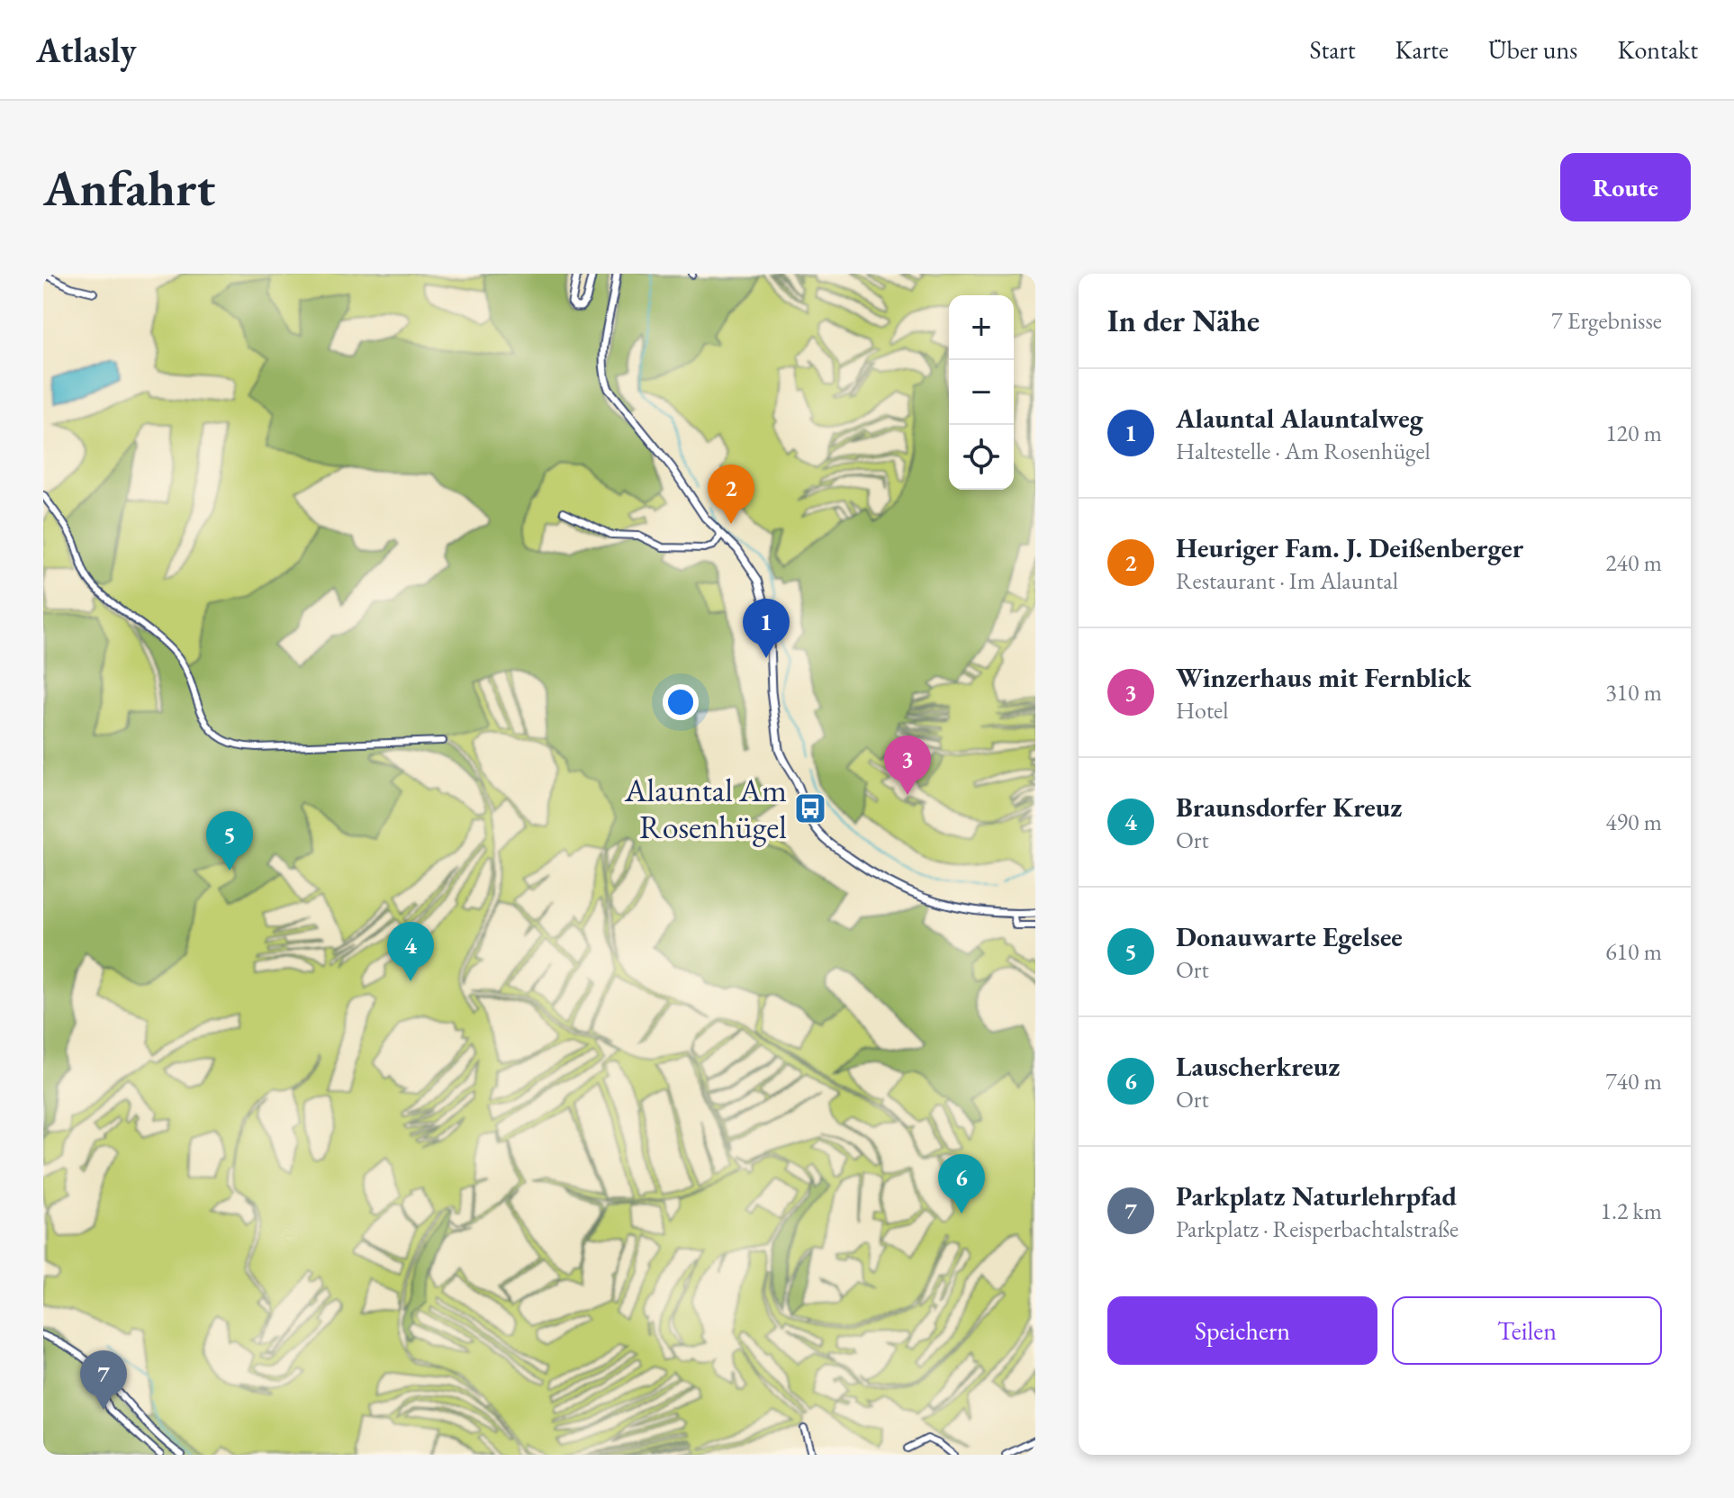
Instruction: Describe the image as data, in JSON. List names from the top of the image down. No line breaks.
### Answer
{"places":{"bus stop":["Alauntal Am Rosenhügel"]},"page":{"header":"Atlasly","nav":["Start","Karte","Über uns","Kontakt"],"buttons":["Route",["Speichern","Teilen"]],"title":"Anfahrt","heading":["In der Nähe","7 Ergebnisse"],"map_buttons":["+","−"],"list":[{"mark":"1","name":"Alauntal Alauntalweg","note":"Haltestelle · Am Rosenhügel","value":"120 m"},{"mark":"2","name":"Heuriger Fam. J. Deißenberger","note":"Restaurant · Im Alauntal","value":"240 m"},{"mark":"3","name":"Winzerhaus mit Fernblick","note":"Hotel","value":"310 m"},{"mark":"4","name":"Braunsdorfer Kreuz","note":"Ort","value":"490 m"},{"mark":"5","name":"Donauwarte Egelsee","note":"Ort","value":"610 m"},{"mark":"6","name":"Lauscherkreuz","note":"Ort","value":"740 m"},{"mark":"7","name":"Parkplatz Naturlehrpfad","note":"Parkplatz · Reisperbachtalstraße","value":"1.2 km"}],"pins":["2","1","3","5","4","6","7"]}}
